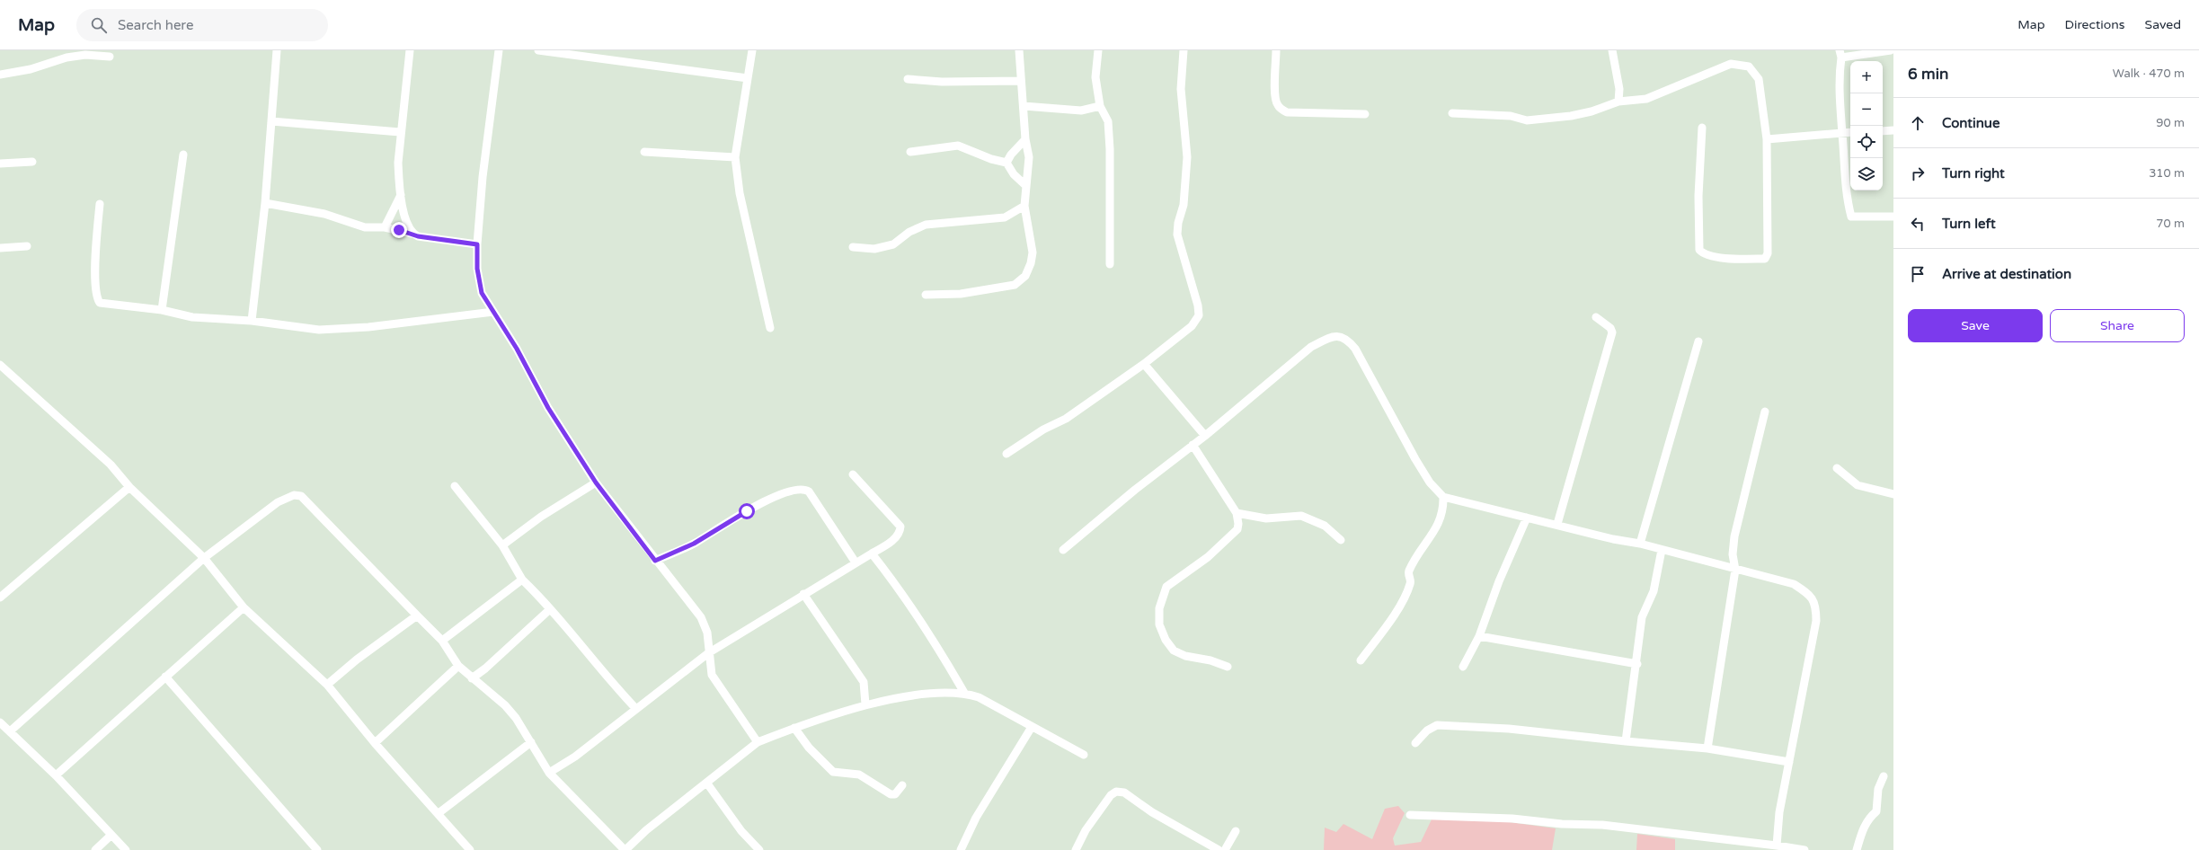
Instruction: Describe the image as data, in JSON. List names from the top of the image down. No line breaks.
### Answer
{"page":{"header":"Map","search":"Search here","nav":["Map","Directions","Saved"],"heading":["6 min","Walk · 470 m"],"map_buttons":["+","−"],"list":[["Continue","90 m"],["Turn right","310 m"],["Turn left","70 m"],"Arrive at destination"],"buttons":["Save","Share"]}}
